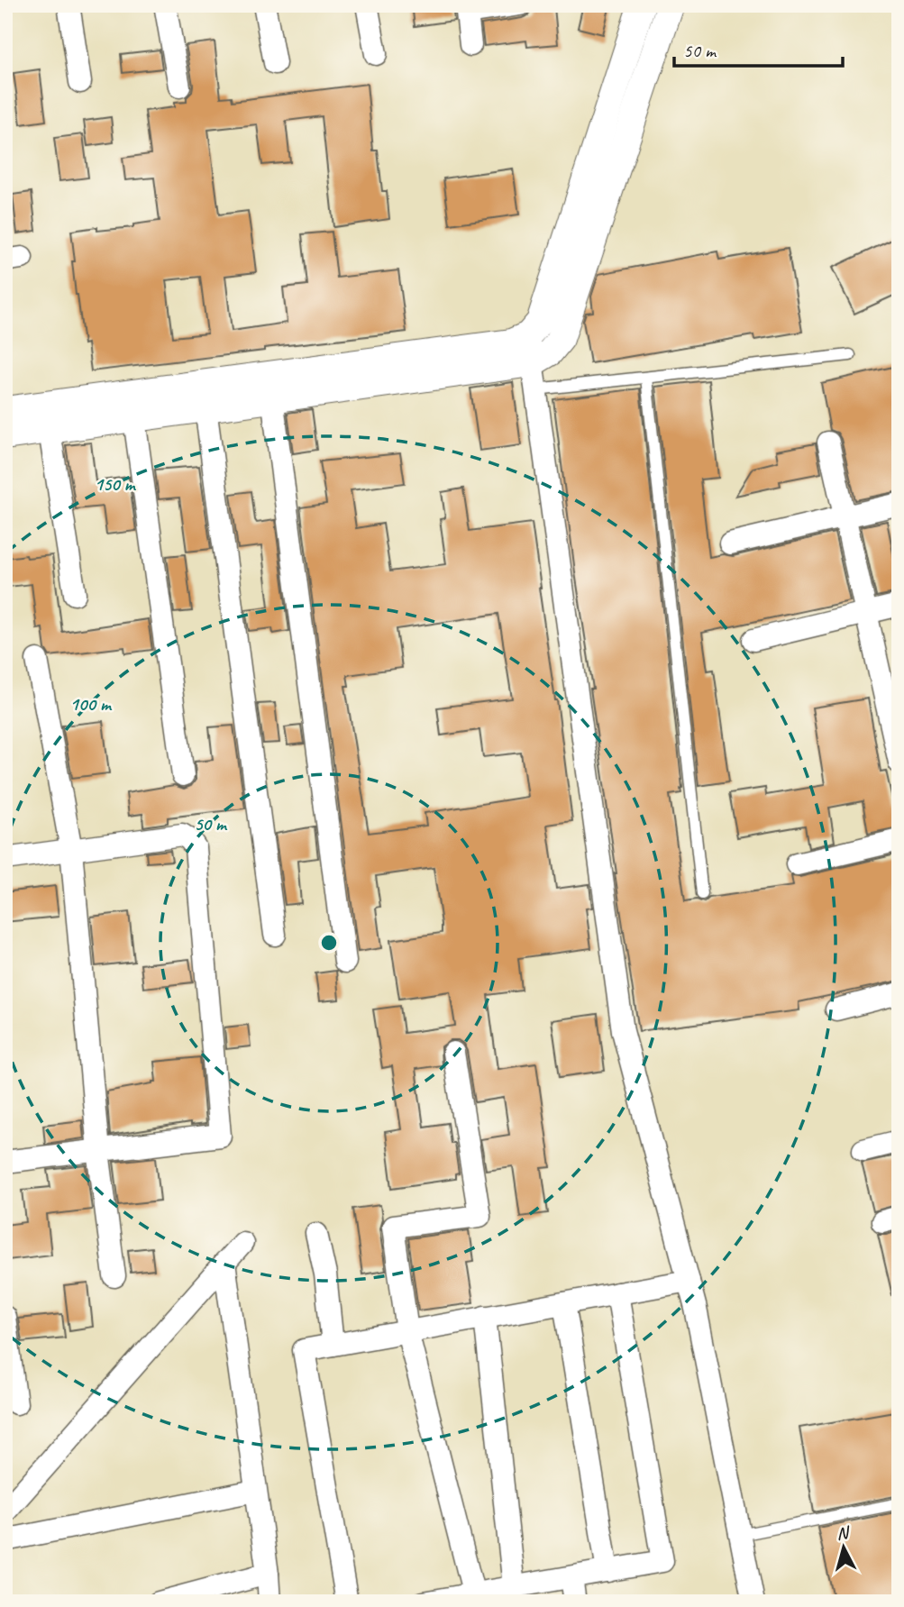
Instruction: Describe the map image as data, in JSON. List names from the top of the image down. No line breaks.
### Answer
{"scale_bar":"50 m","north":"top","rings":["150 m","100 m","50 m"]}
